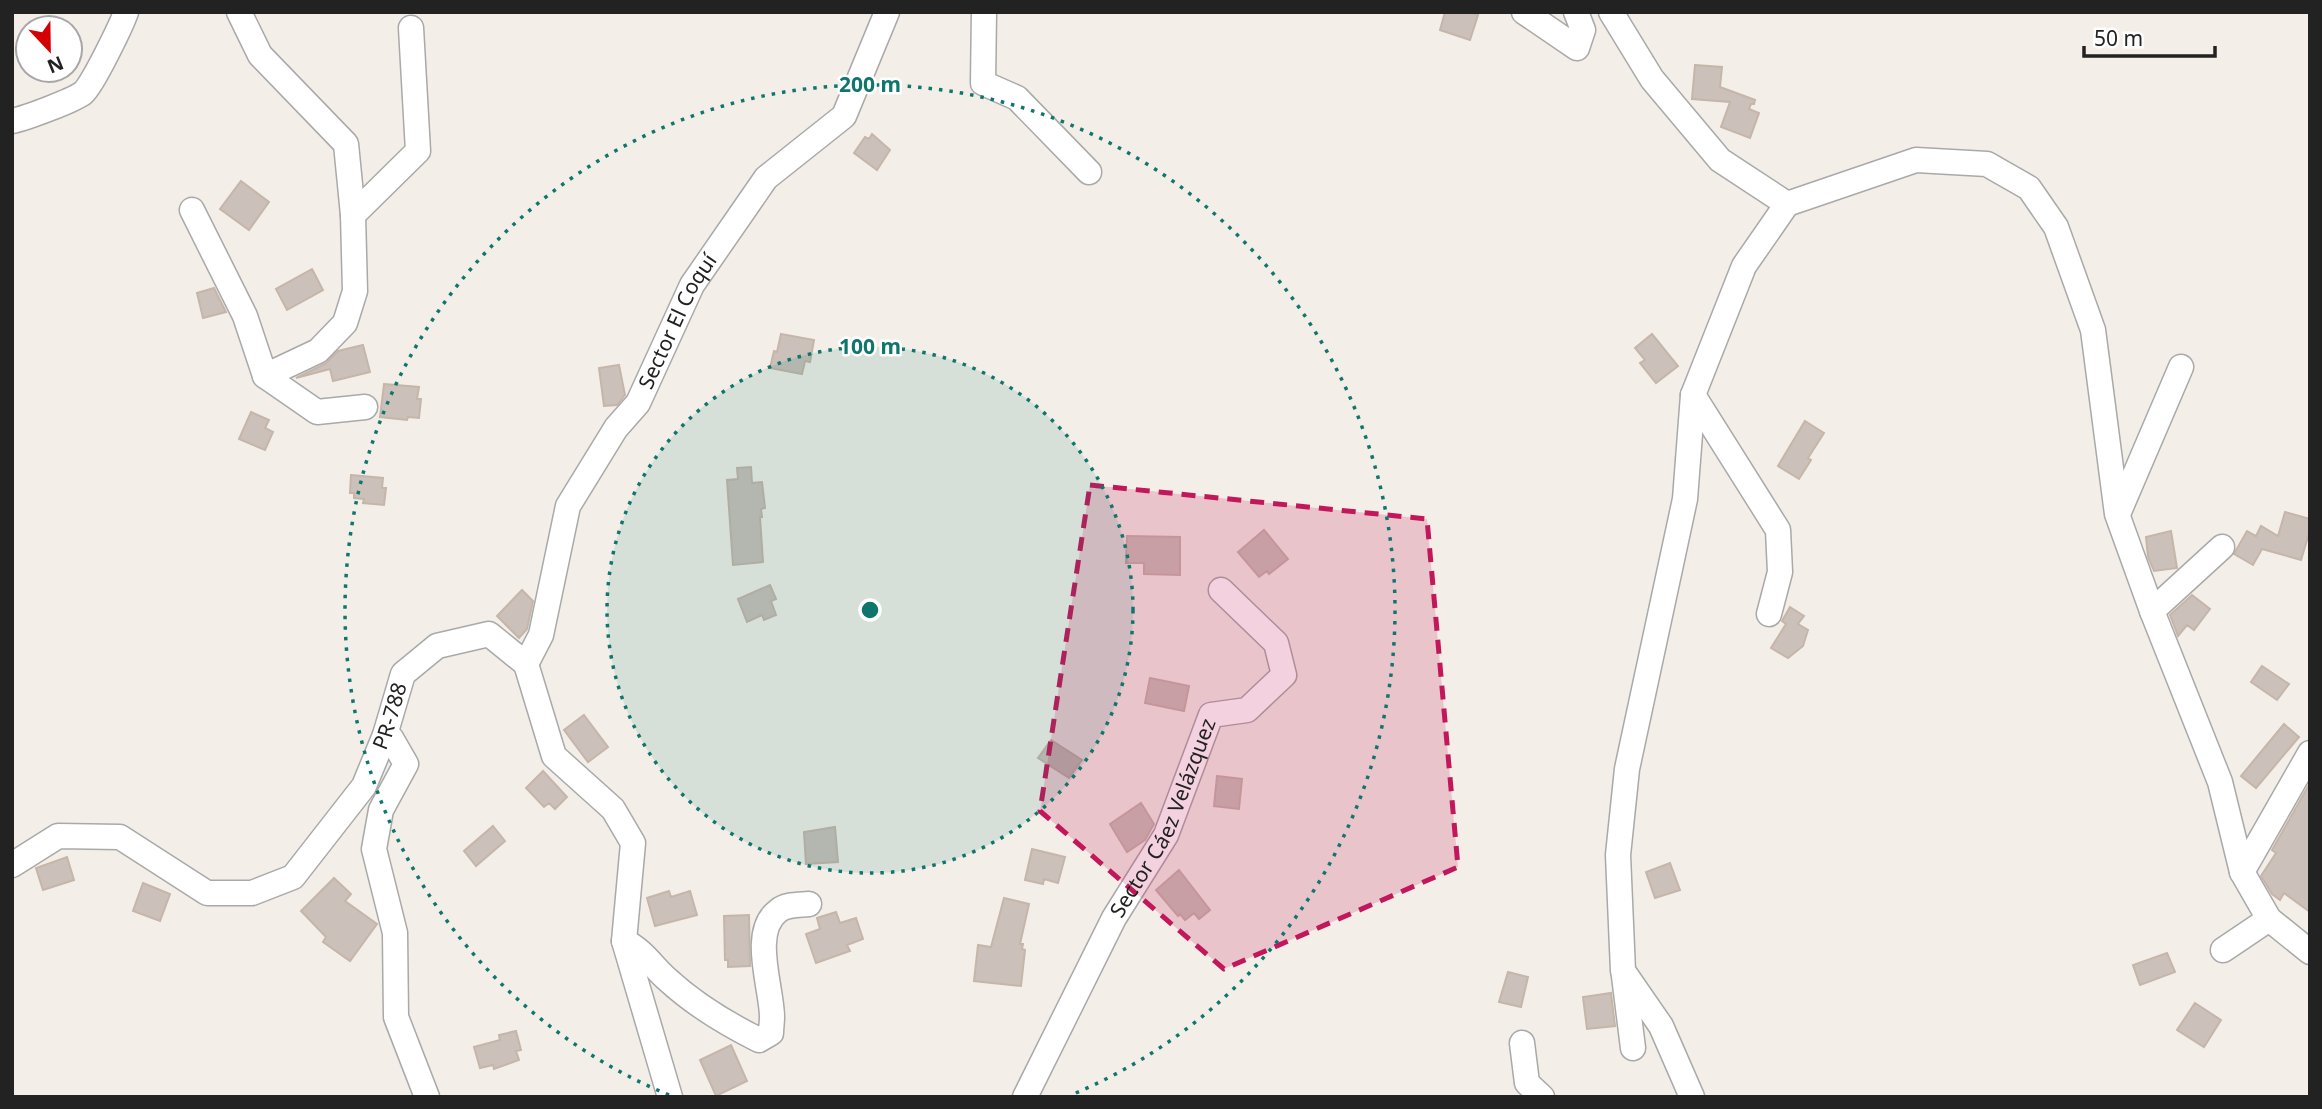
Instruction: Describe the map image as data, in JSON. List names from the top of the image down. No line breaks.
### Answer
{"streets":{"street":["Sector El Coquí","PR-788","Sector Cáez Velázquez"]},"crossings":[["Sector El Coquí","PR-788"]],"scale_bar":"50 m","north":"bottom","rings":["200 m","100 m"]}
